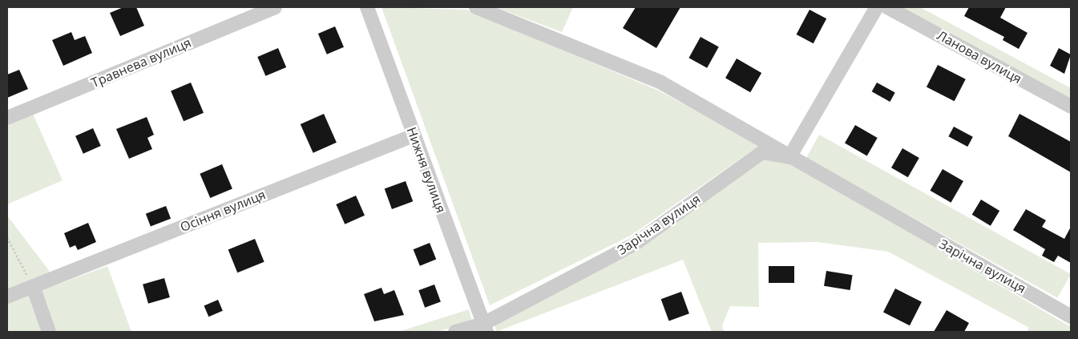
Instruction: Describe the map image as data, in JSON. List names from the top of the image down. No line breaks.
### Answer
{"streets":{"street":["Ланова вулиця","Травнева вулиця","Нижня вулиця","Осіння вулиця","Зарічна вулиця"]},"crossings":[["Нижня вулиця","Осіння вулиця"],["Нижня вулиця","Зарічна вулиця"]]}
